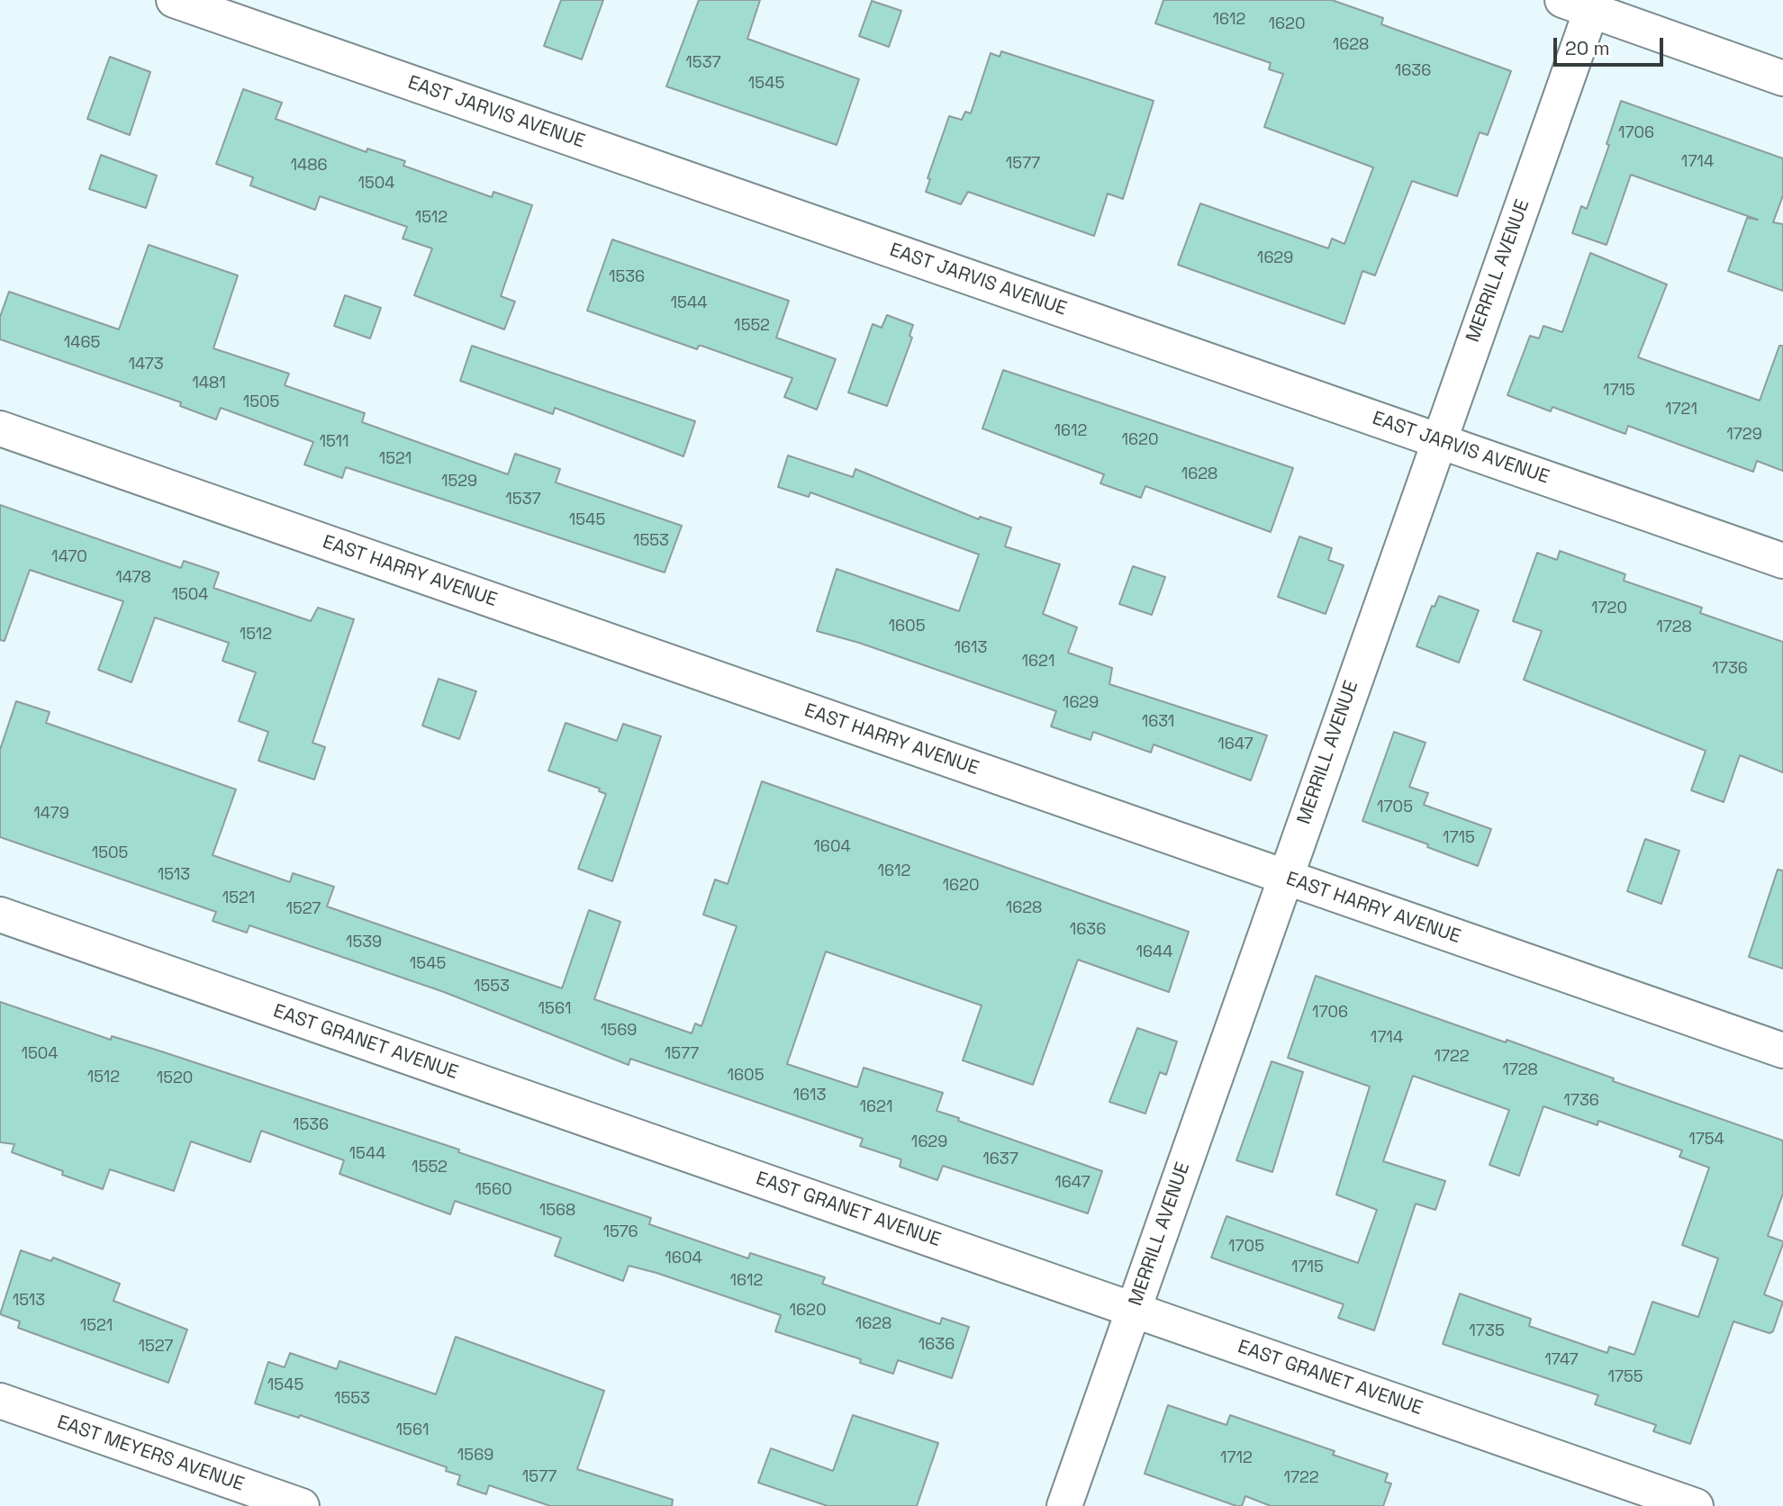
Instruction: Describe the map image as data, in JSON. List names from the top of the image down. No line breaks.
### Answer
{"streets":{"street":["EAST JARVIS AVENUE","MERRILL AVENUE","EAST HARRY AVENUE","EAST GRANET AVENUE","EAST MEYERS AVENUE"]},"crossings":[["EAST JARVIS AVENUE","MERRILL AVENUE"],["MERRILL AVENUE","EAST HARRY AVENUE"],["MERRILL AVENUE","EAST GRANET AVENUE"]],"house_numbers":["1612","1620","1628","1537","1636","1545","1706","1714","1577","1486","1504","1512","1629","1536","1544","1552","1465","1473","1481","1715","1505","1721","1612","1729","1620","1511","1521","1628","1529","1537","1545","1553","1470","1478","1504","1720","1605","1728","1512","1613","1621","1736","1629","1631","1647","1705","1479","1715","1604","1505","1612","1513","1620","1521","1628","1527","1636","1539","1644","1545","1553","1561","1706","1569","1714","1504","1577","1722","1728","1605","1512","1520","1613","1736","1621","1536","1754","1629","1544","1637","1552","1647","1560","1568","1576","1705","1604","1715","1612","1513","1620","1628","1521","1735","1636","1527","1747","1755","1545","1553","1561","1569","1712","1577","1722"],"scale_bar":"20 m"}
